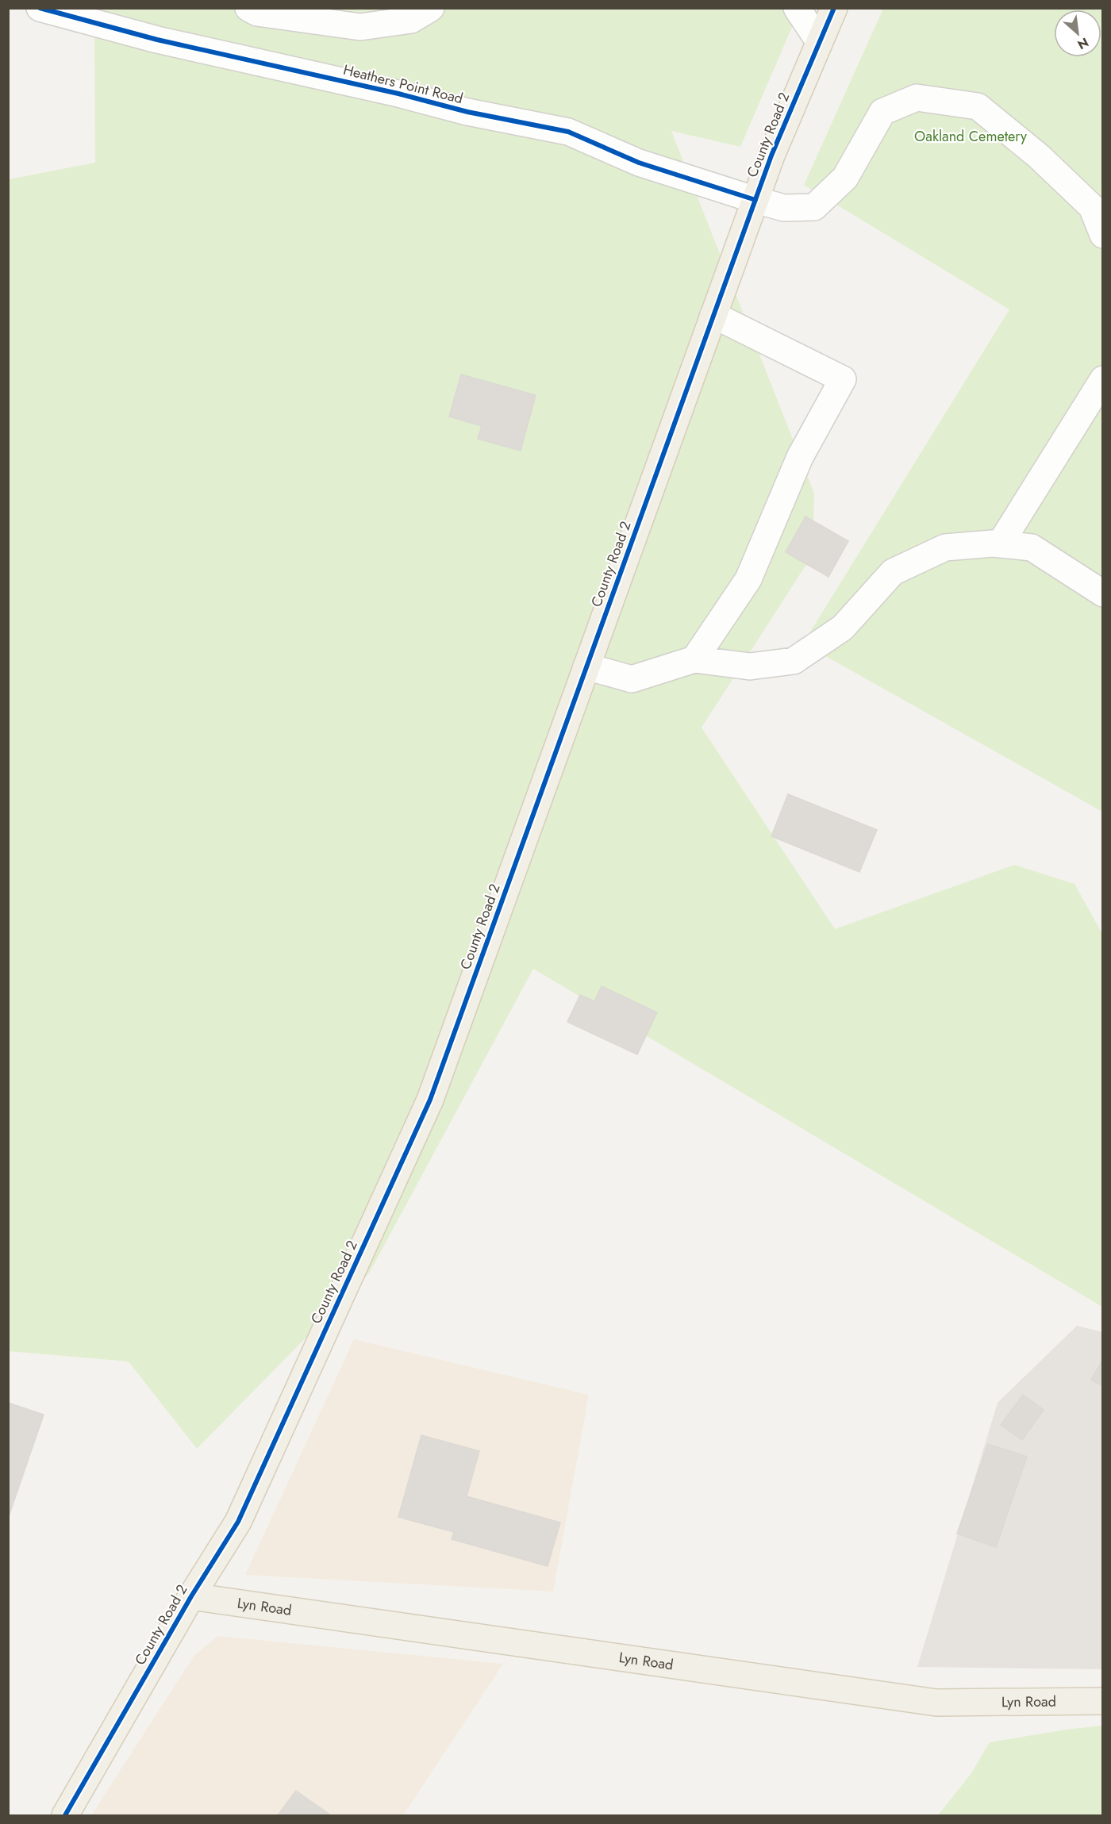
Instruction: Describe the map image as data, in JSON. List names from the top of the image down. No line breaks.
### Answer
{"streets":{"main road":["County Road 2","Lyn Road"],"street":["Heathers Point Road"]},"crossings":[["Heathers Point Road","County Road 2"],["County Road 2","Lyn Road"]],"parks":["Oakland Cemetery"],"north":"bottom right"}
